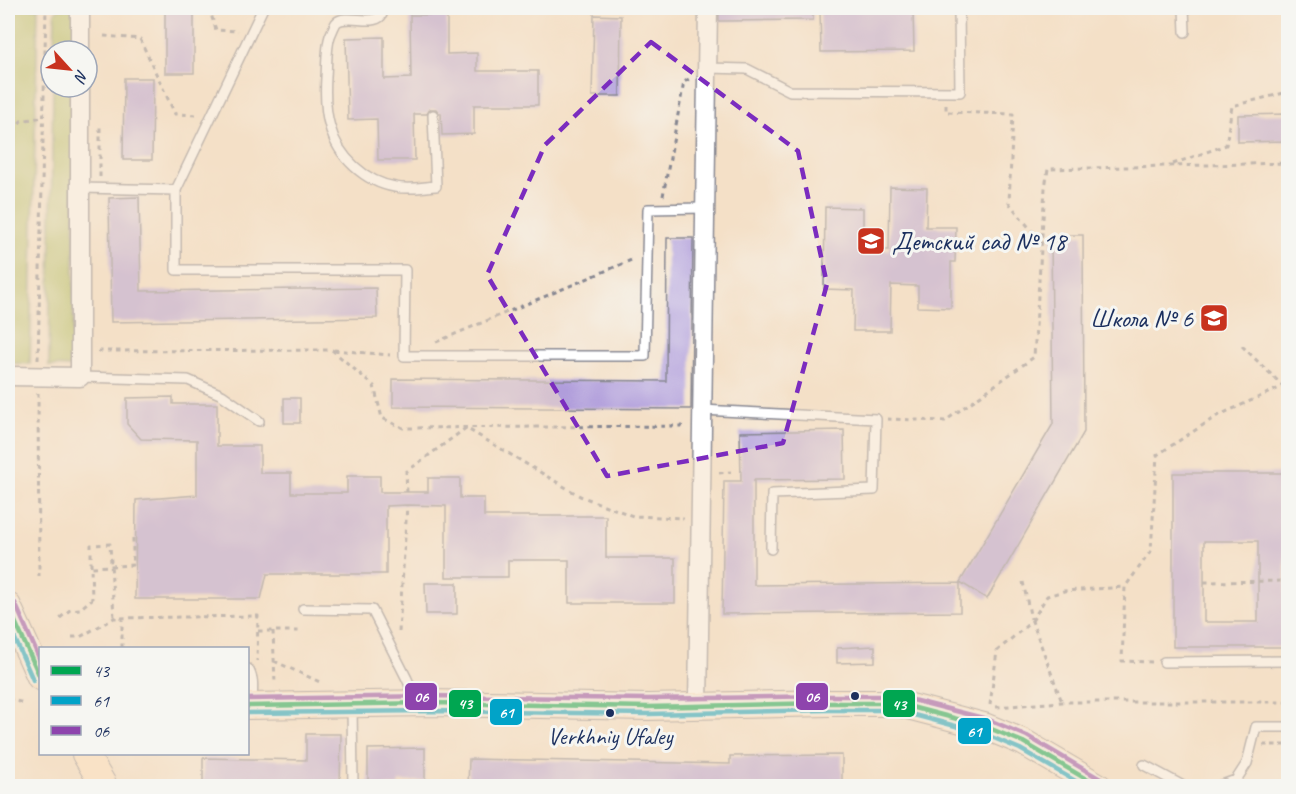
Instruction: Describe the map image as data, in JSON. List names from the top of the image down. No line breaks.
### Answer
{"places":{"school or university":["Детский сад № 18","Школа № 6"],"other":["Verkhniy Ufaley"]},"lines":["transit line 06","transit line 43","transit line 61"],"legend":["43","61","06"],"north":"bottom right"}
